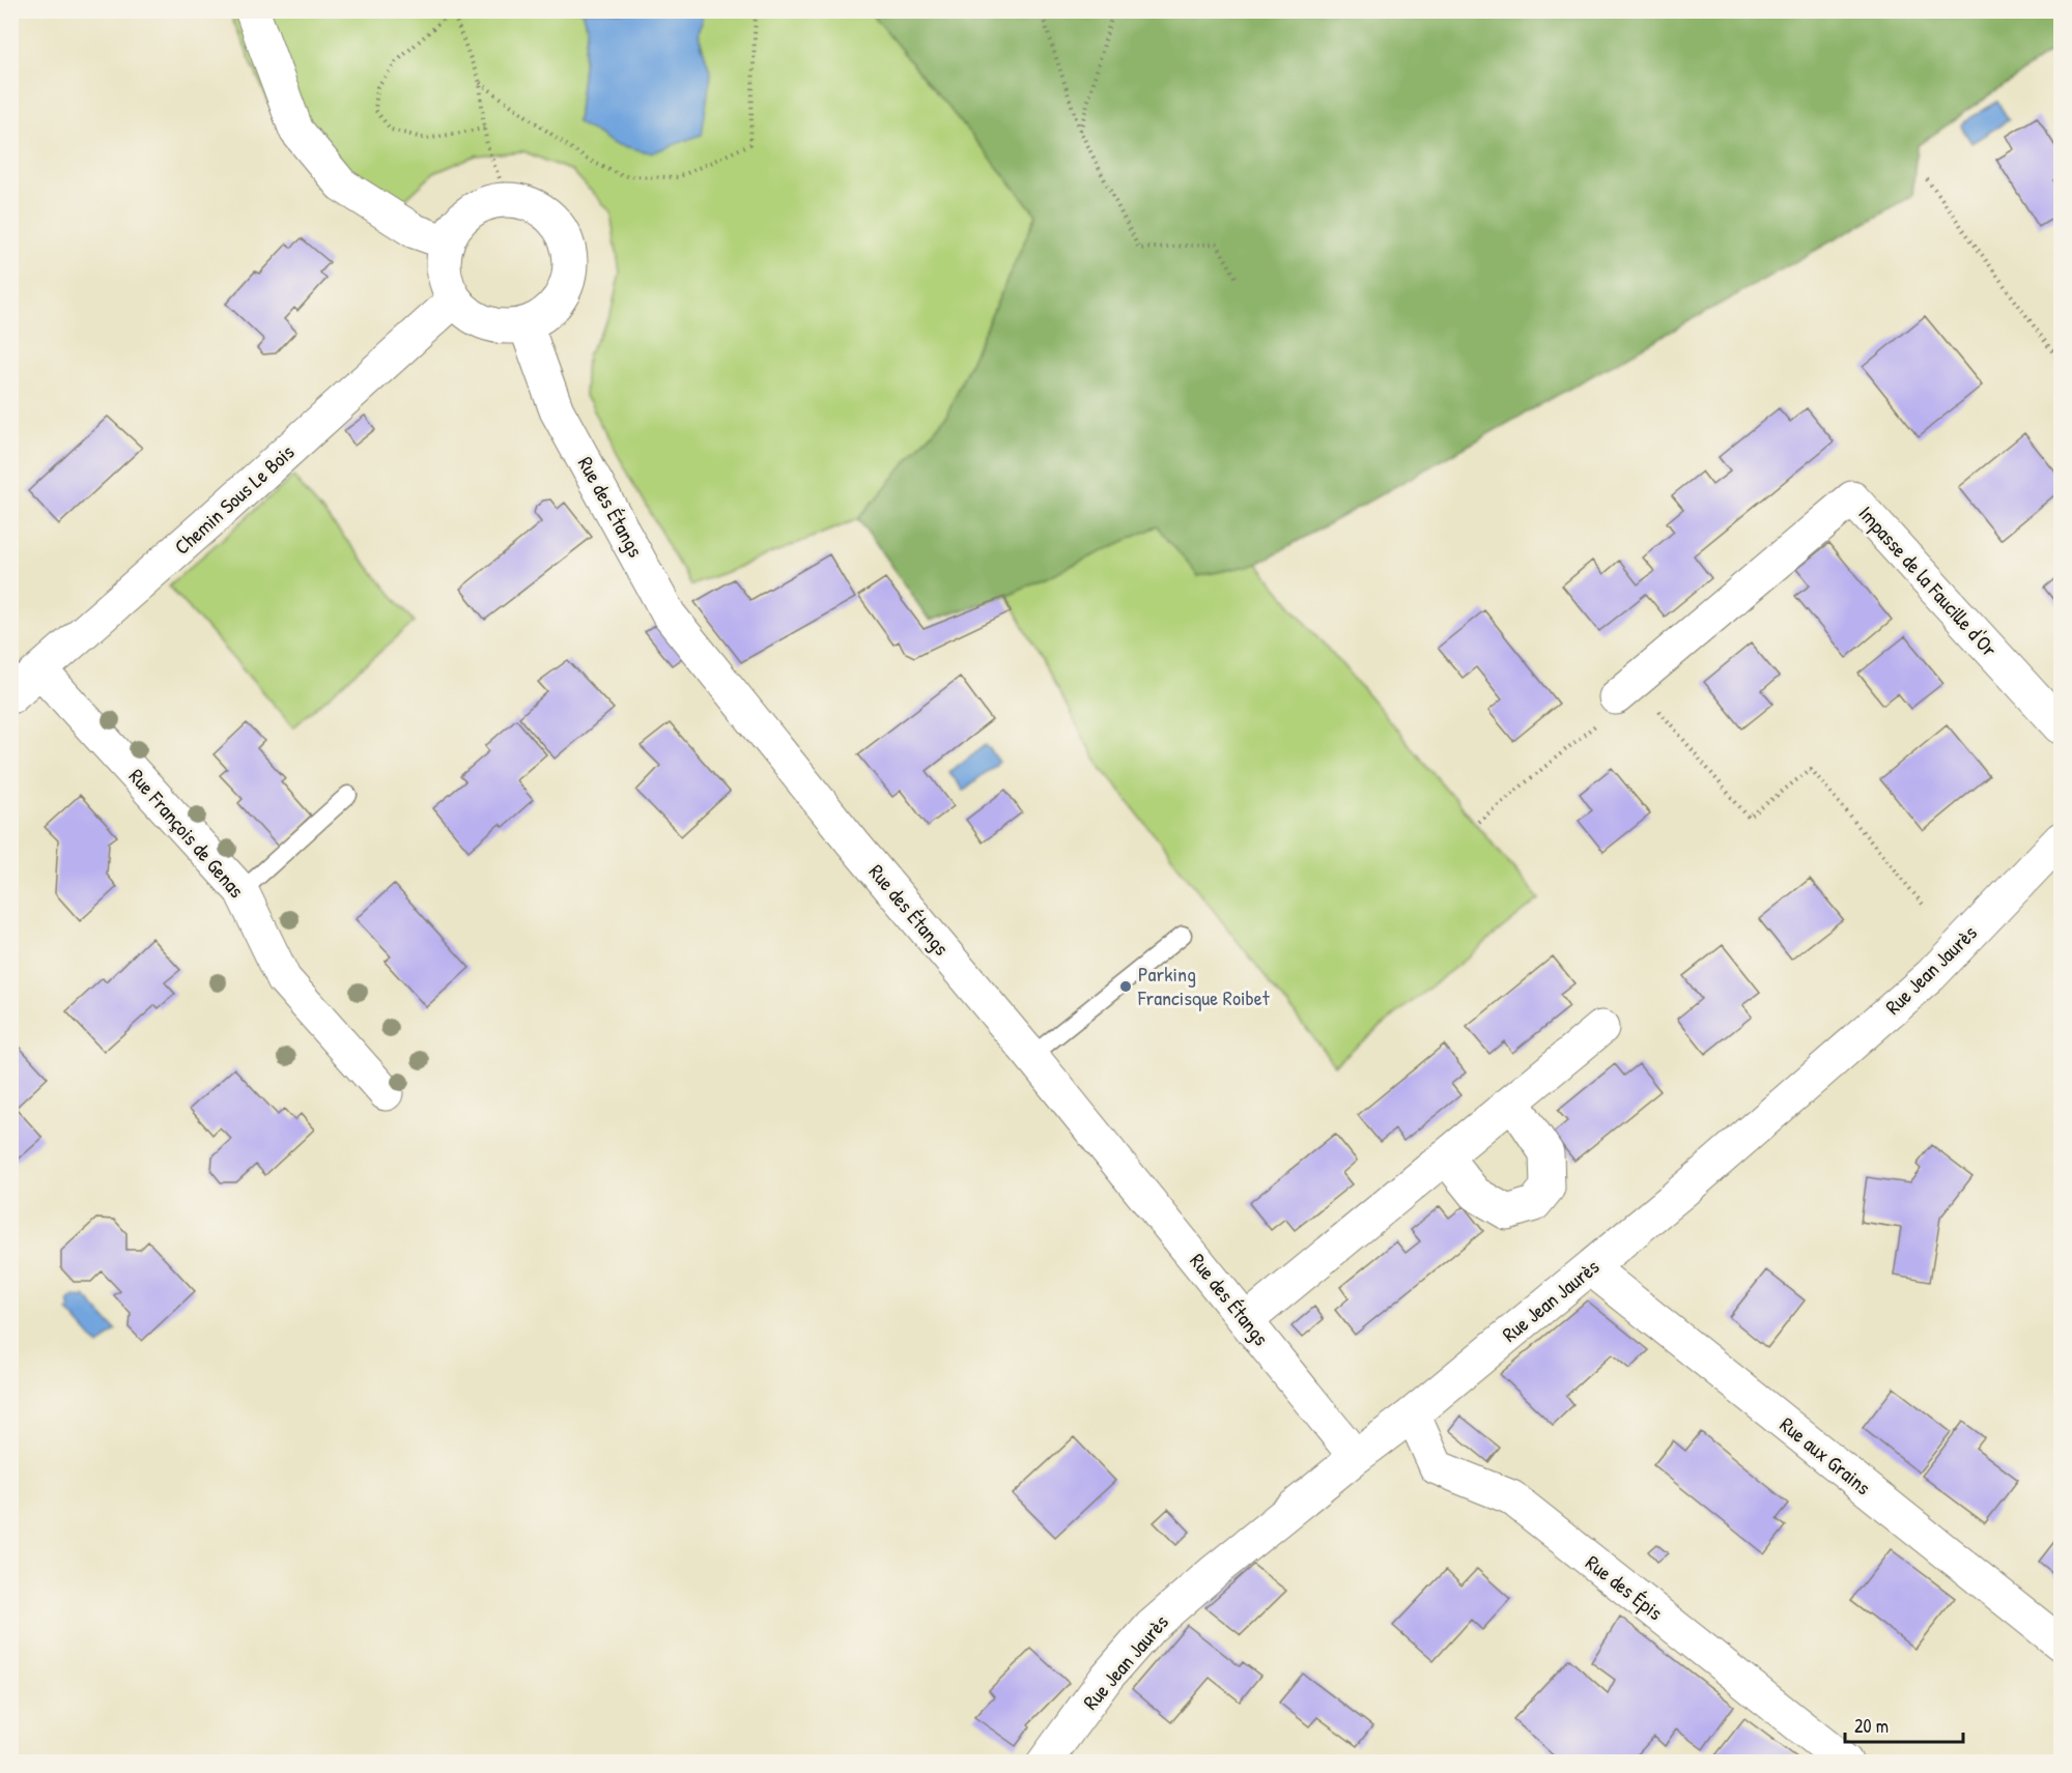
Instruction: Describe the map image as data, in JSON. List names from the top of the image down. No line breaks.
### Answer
{"streets":{"street":["Chemin Sous Le Bois","Rue des Étangs","Impasse de la Faucille d'Or","Rue François de Genas","Rue Jean Jaurès","Rue aux Grains","Rue des Épis"]},"crossings":[["Chemin Sous Le Bois","Rue des Étangs"],["Chemin Sous Le Bois","Rue François de Genas"],["Rue des Étangs","Rue Jean Jaurès"],["Rue Jean Jaurès","Rue aux Grains"],["Rue Jean Jaurès","Rue des Épis"]],"places":["Parking Francisque Roibet"],"scale_bar":"20 m"}
